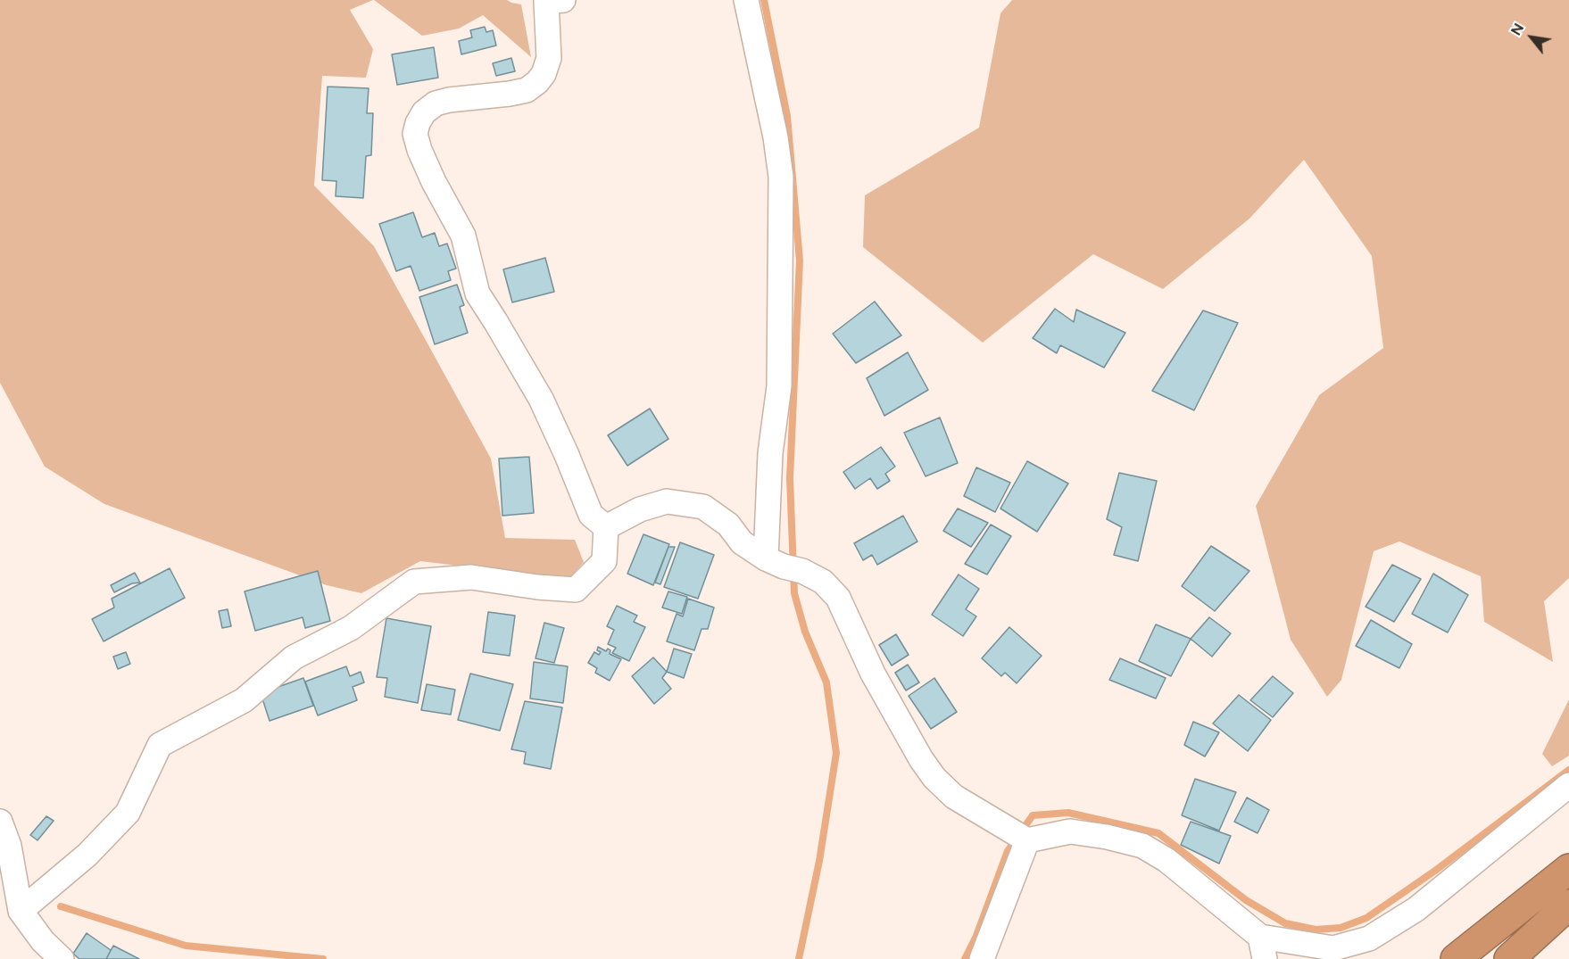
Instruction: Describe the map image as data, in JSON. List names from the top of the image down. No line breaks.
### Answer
{"north":"top left"}
